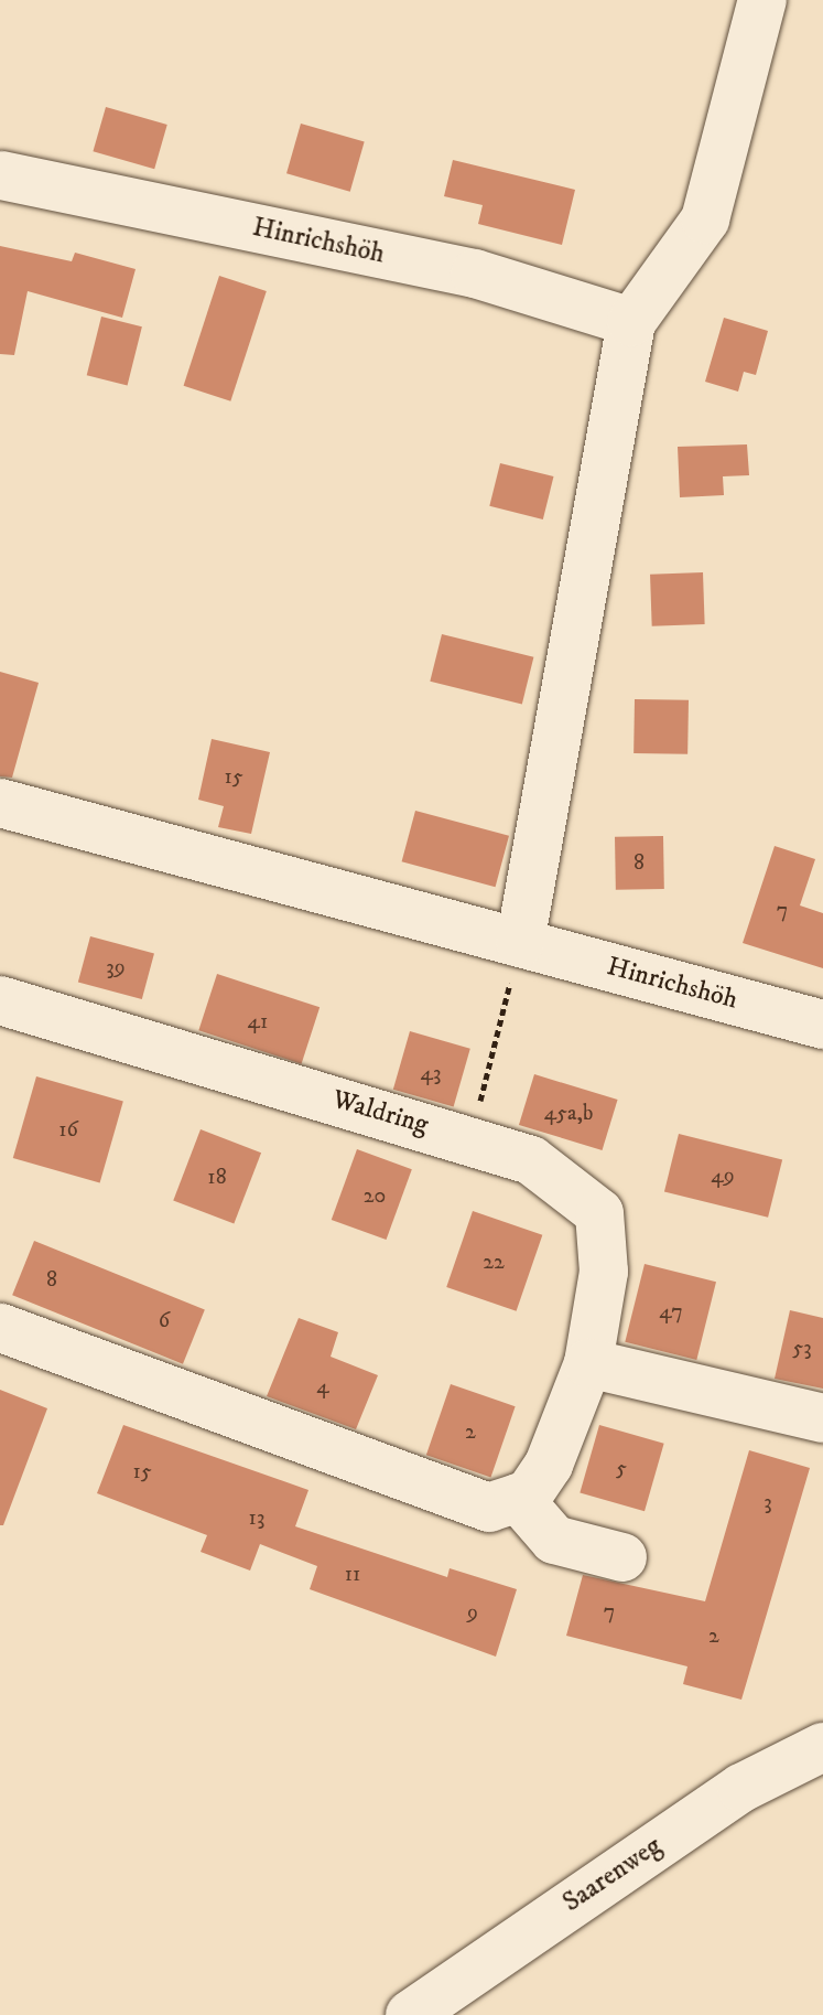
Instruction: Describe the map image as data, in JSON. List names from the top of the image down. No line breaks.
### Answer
{"streets":{"street":["Hinrichshöh","Waldring","Saarenweg"]},"house_numbers":["15","8","7","39","41","43","45a,b","16","49","18","20","22","8","47","6","53","4","2","5","15","3","13","11","7","9","2"]}
